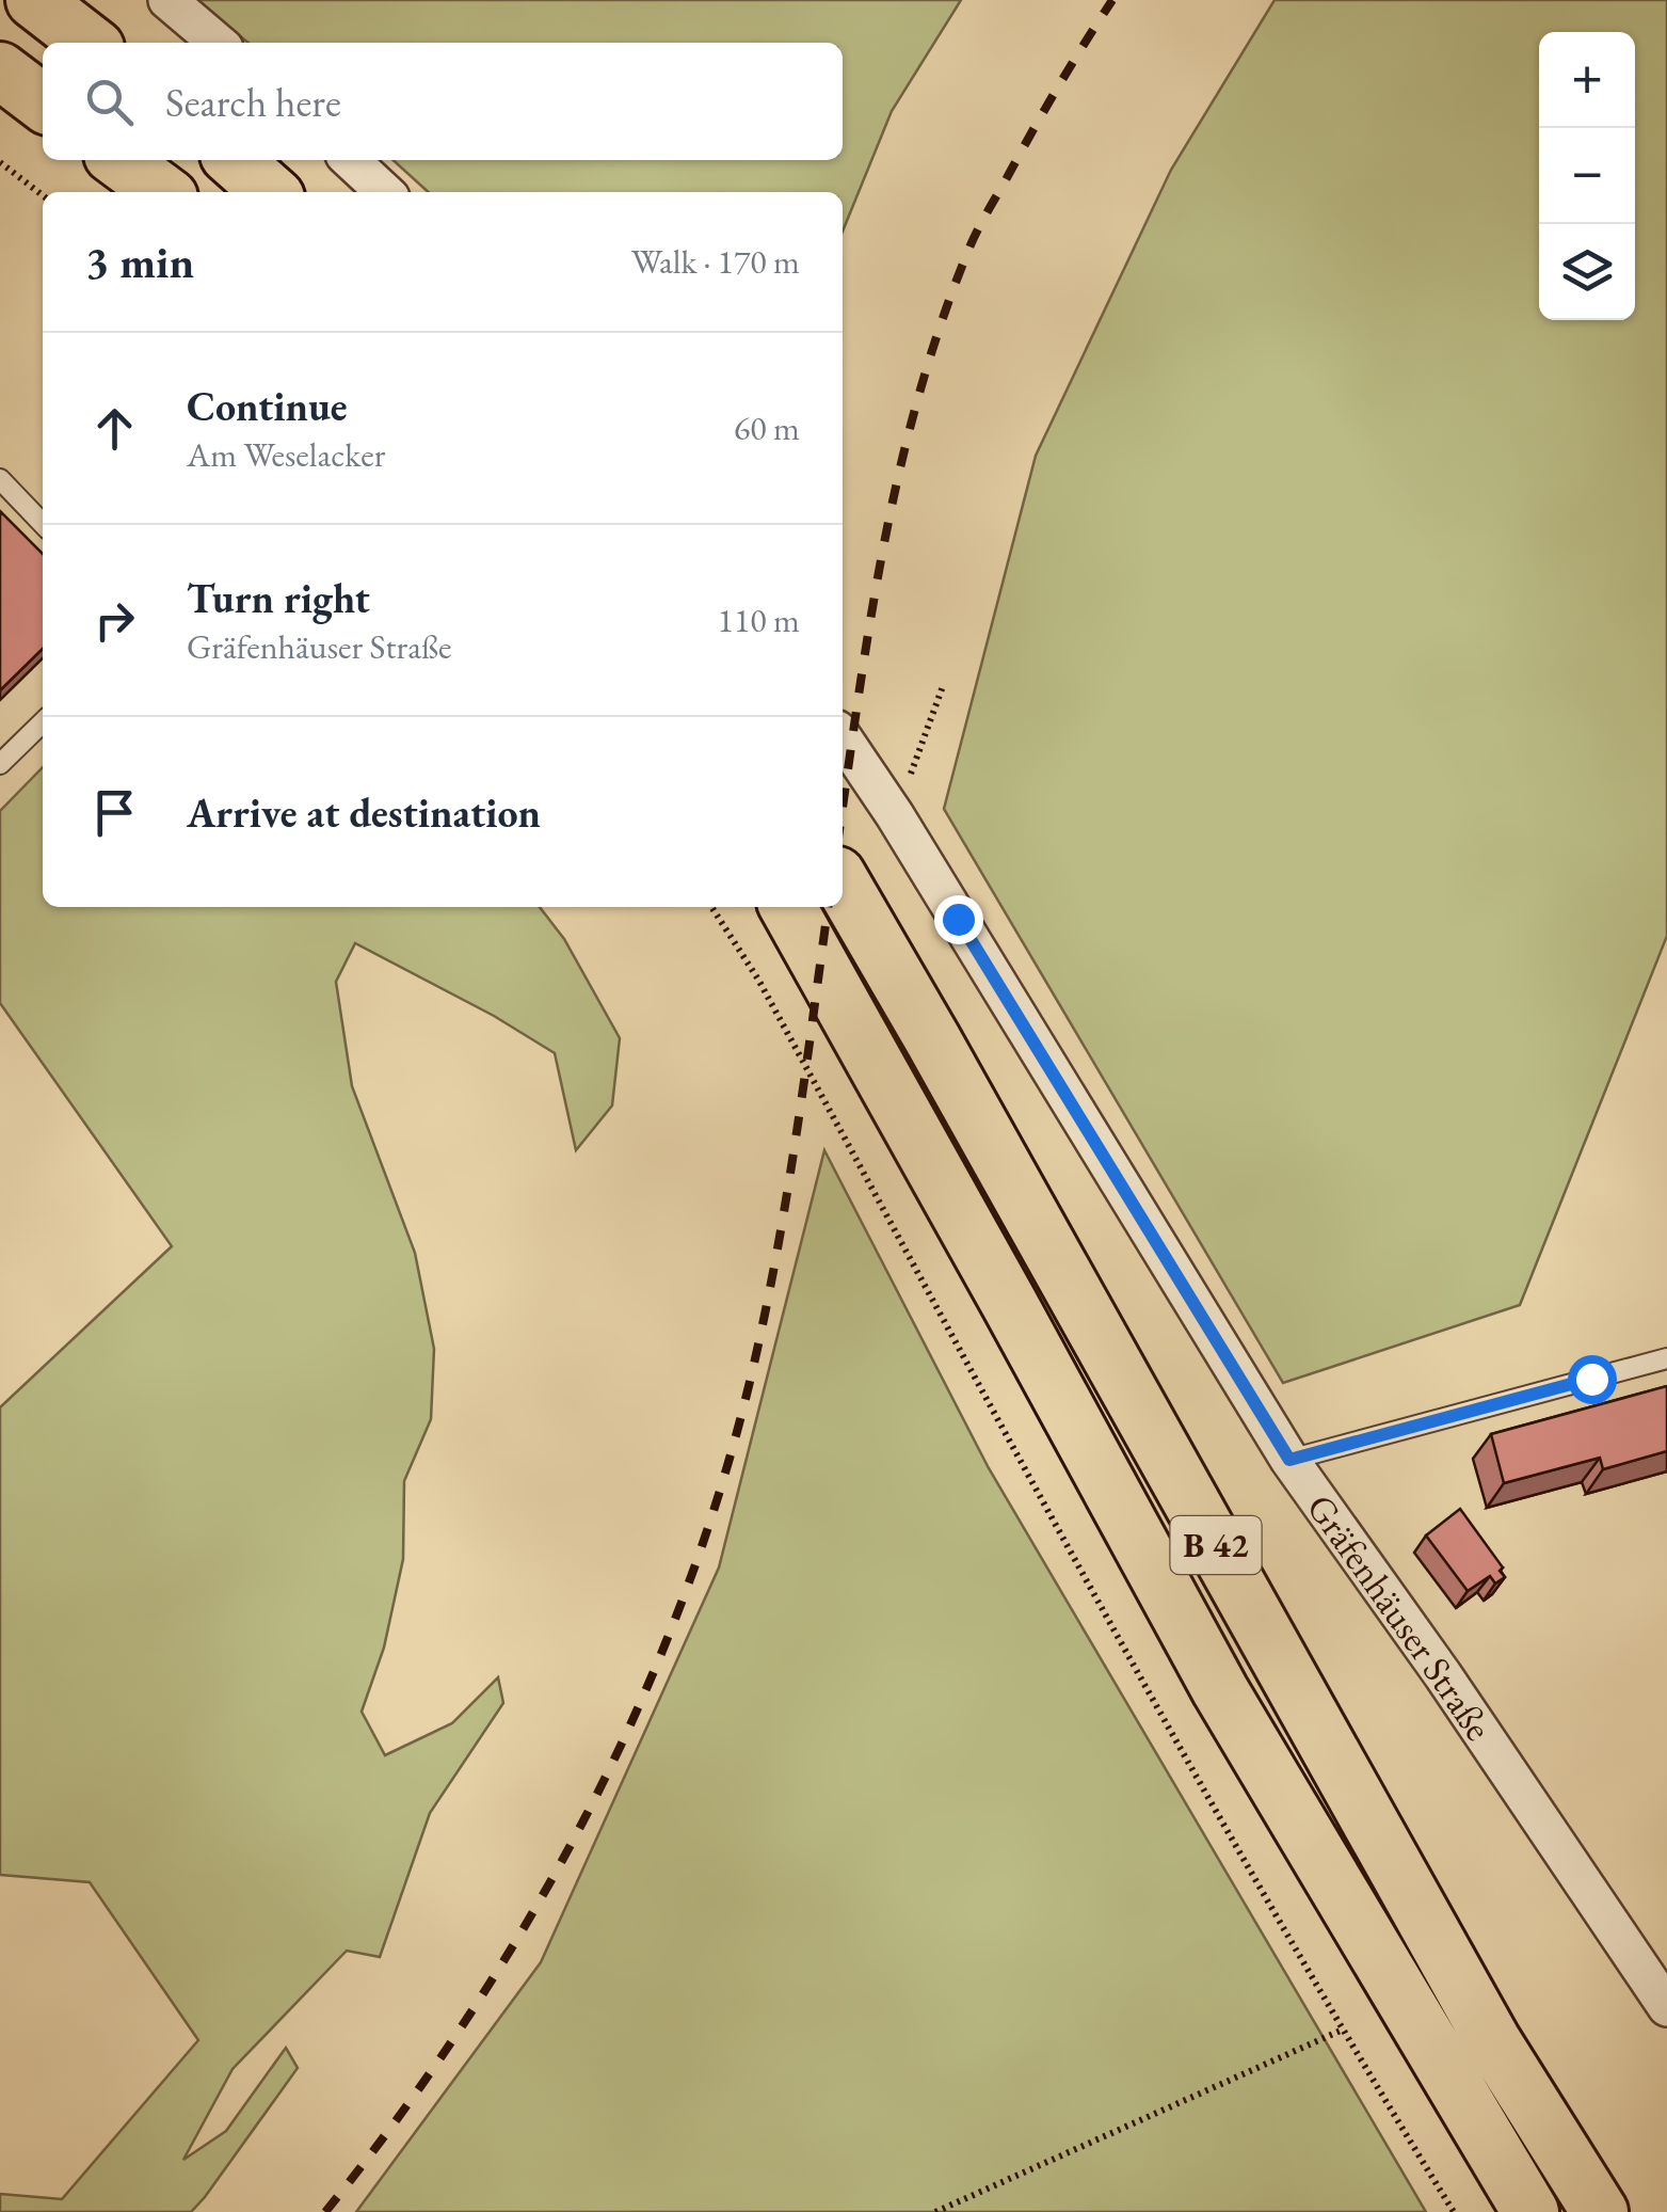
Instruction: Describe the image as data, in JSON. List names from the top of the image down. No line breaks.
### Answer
{"streets":{"main road":["B 42"],"street":["Gräfenhäuser Straße"]},"page":{"map_buttons":["+","−"],"search":"Search here","heading":["3 min","Walk · 170 m"],"list":[["Continue","Am Weselacker","60 m"],["Turn right","Gräfenhäuser Straße","110 m"],"Arrive at destination"]}}
